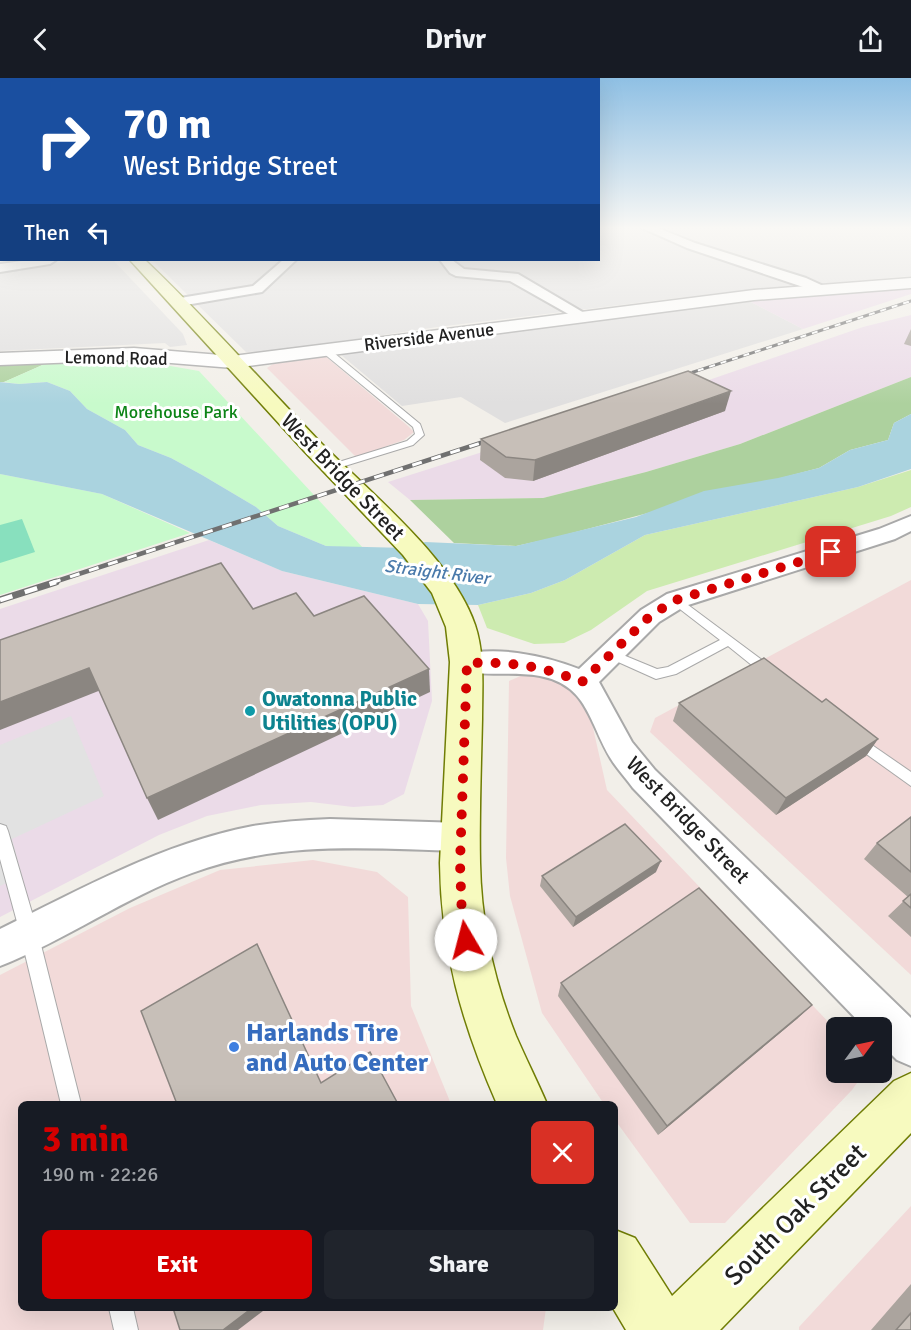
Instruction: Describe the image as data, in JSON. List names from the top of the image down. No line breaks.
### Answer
{"streets":{"main road":["West Bridge Street","South Oak Street"],"street":["Riverside Avenue","Lemond Road"]},"crossings":[["Riverside Avenue","Lemond Road"],["Riverside Avenue","West Bridge Street"],["Lemond Road","West Bridge Street"]],"water":["Straight River"],"parks":["Morehouse Park"],"places":["Owatonna Public Utilities (OPU)","Harlands Tire and Auto Center"],"north":"top right","page":{"header":"Drivr","turn":["70 m","West Bridge Street"],"then":"Then","heading":["3 min","190 m · 22:26"],"buttons":["Exit","Share"]}}
